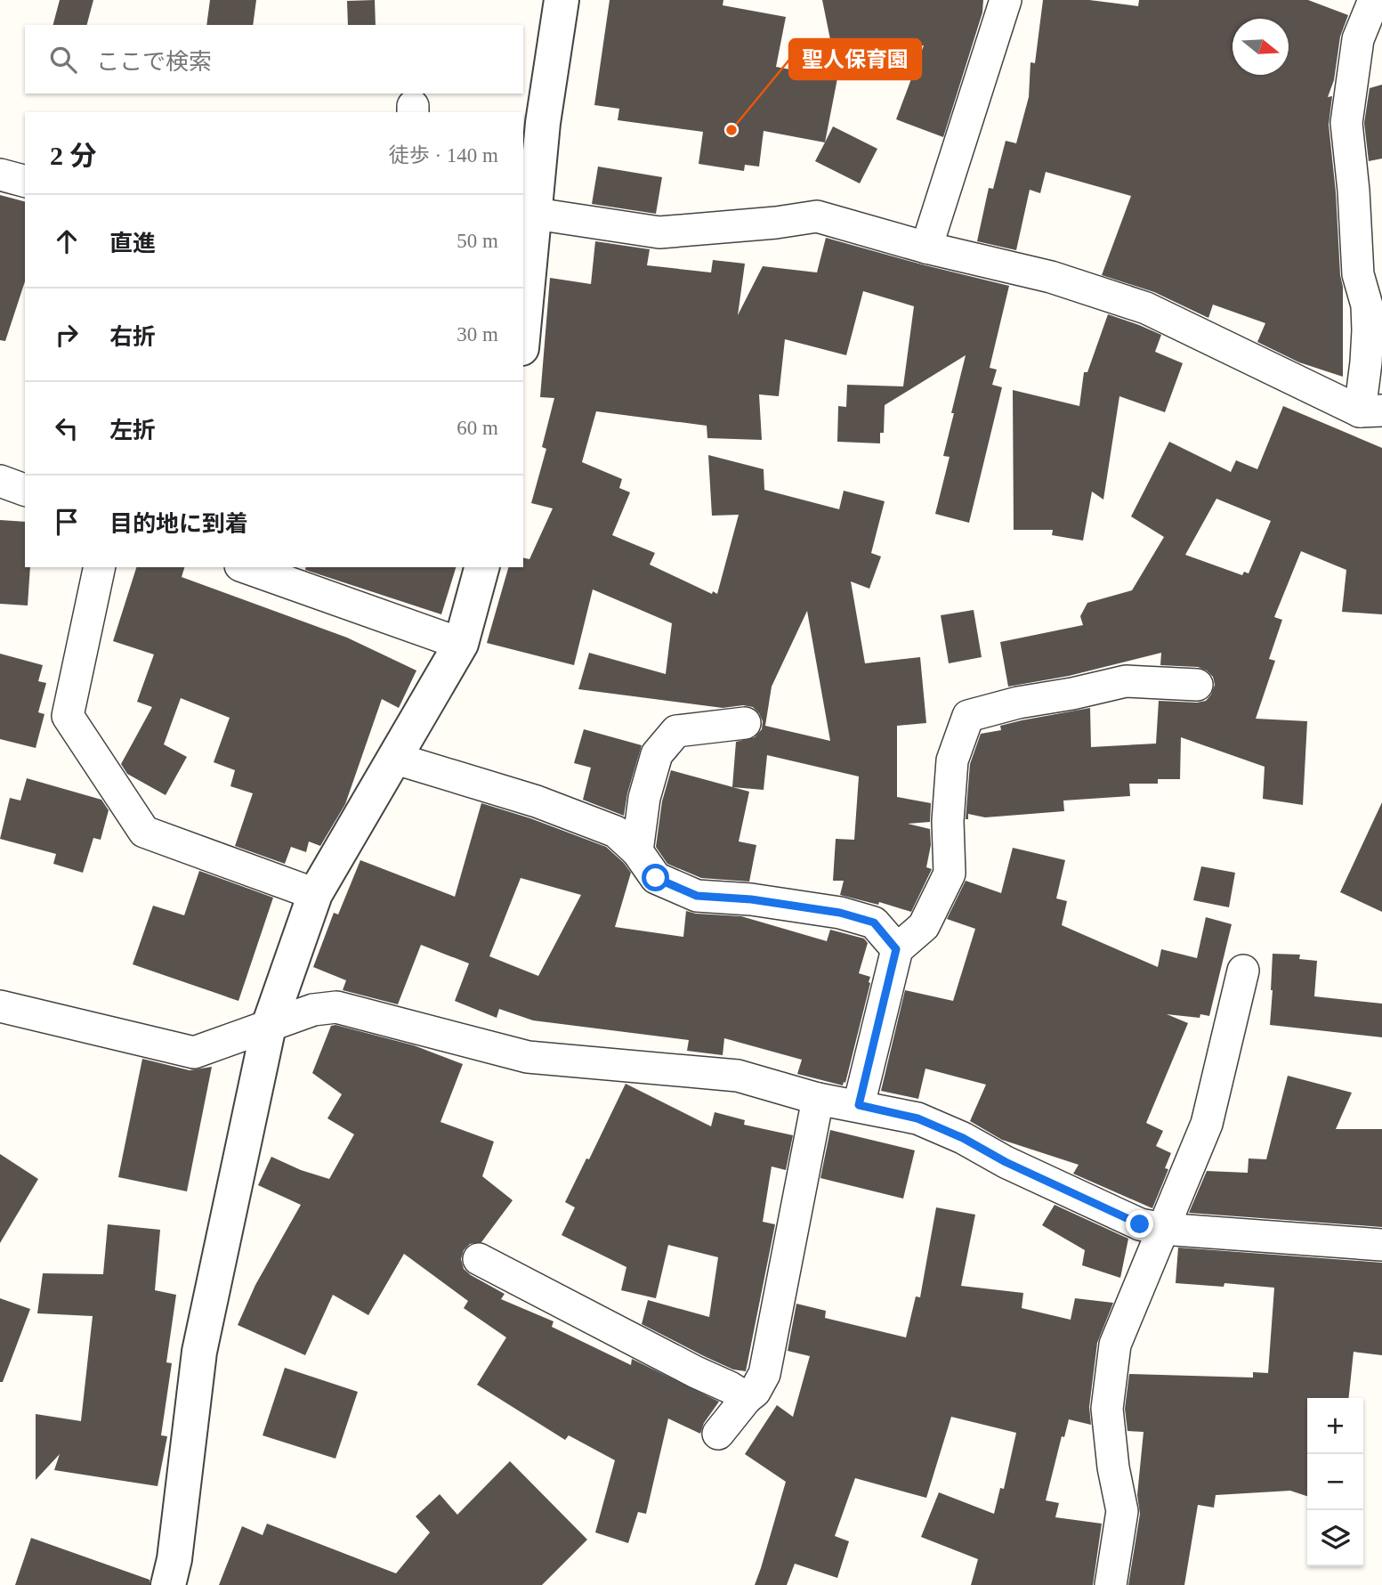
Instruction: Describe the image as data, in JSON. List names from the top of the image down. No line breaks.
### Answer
{"places":["聖人保育園"],"north":"right","page":{"search":"ここで検索","heading":["2 分","徒歩 · 140 m"],"list":[["直進","50 m"],["右折","30 m"],["左折","60 m"],"目的地に到着"],"map_buttons":["+","−"]}}
